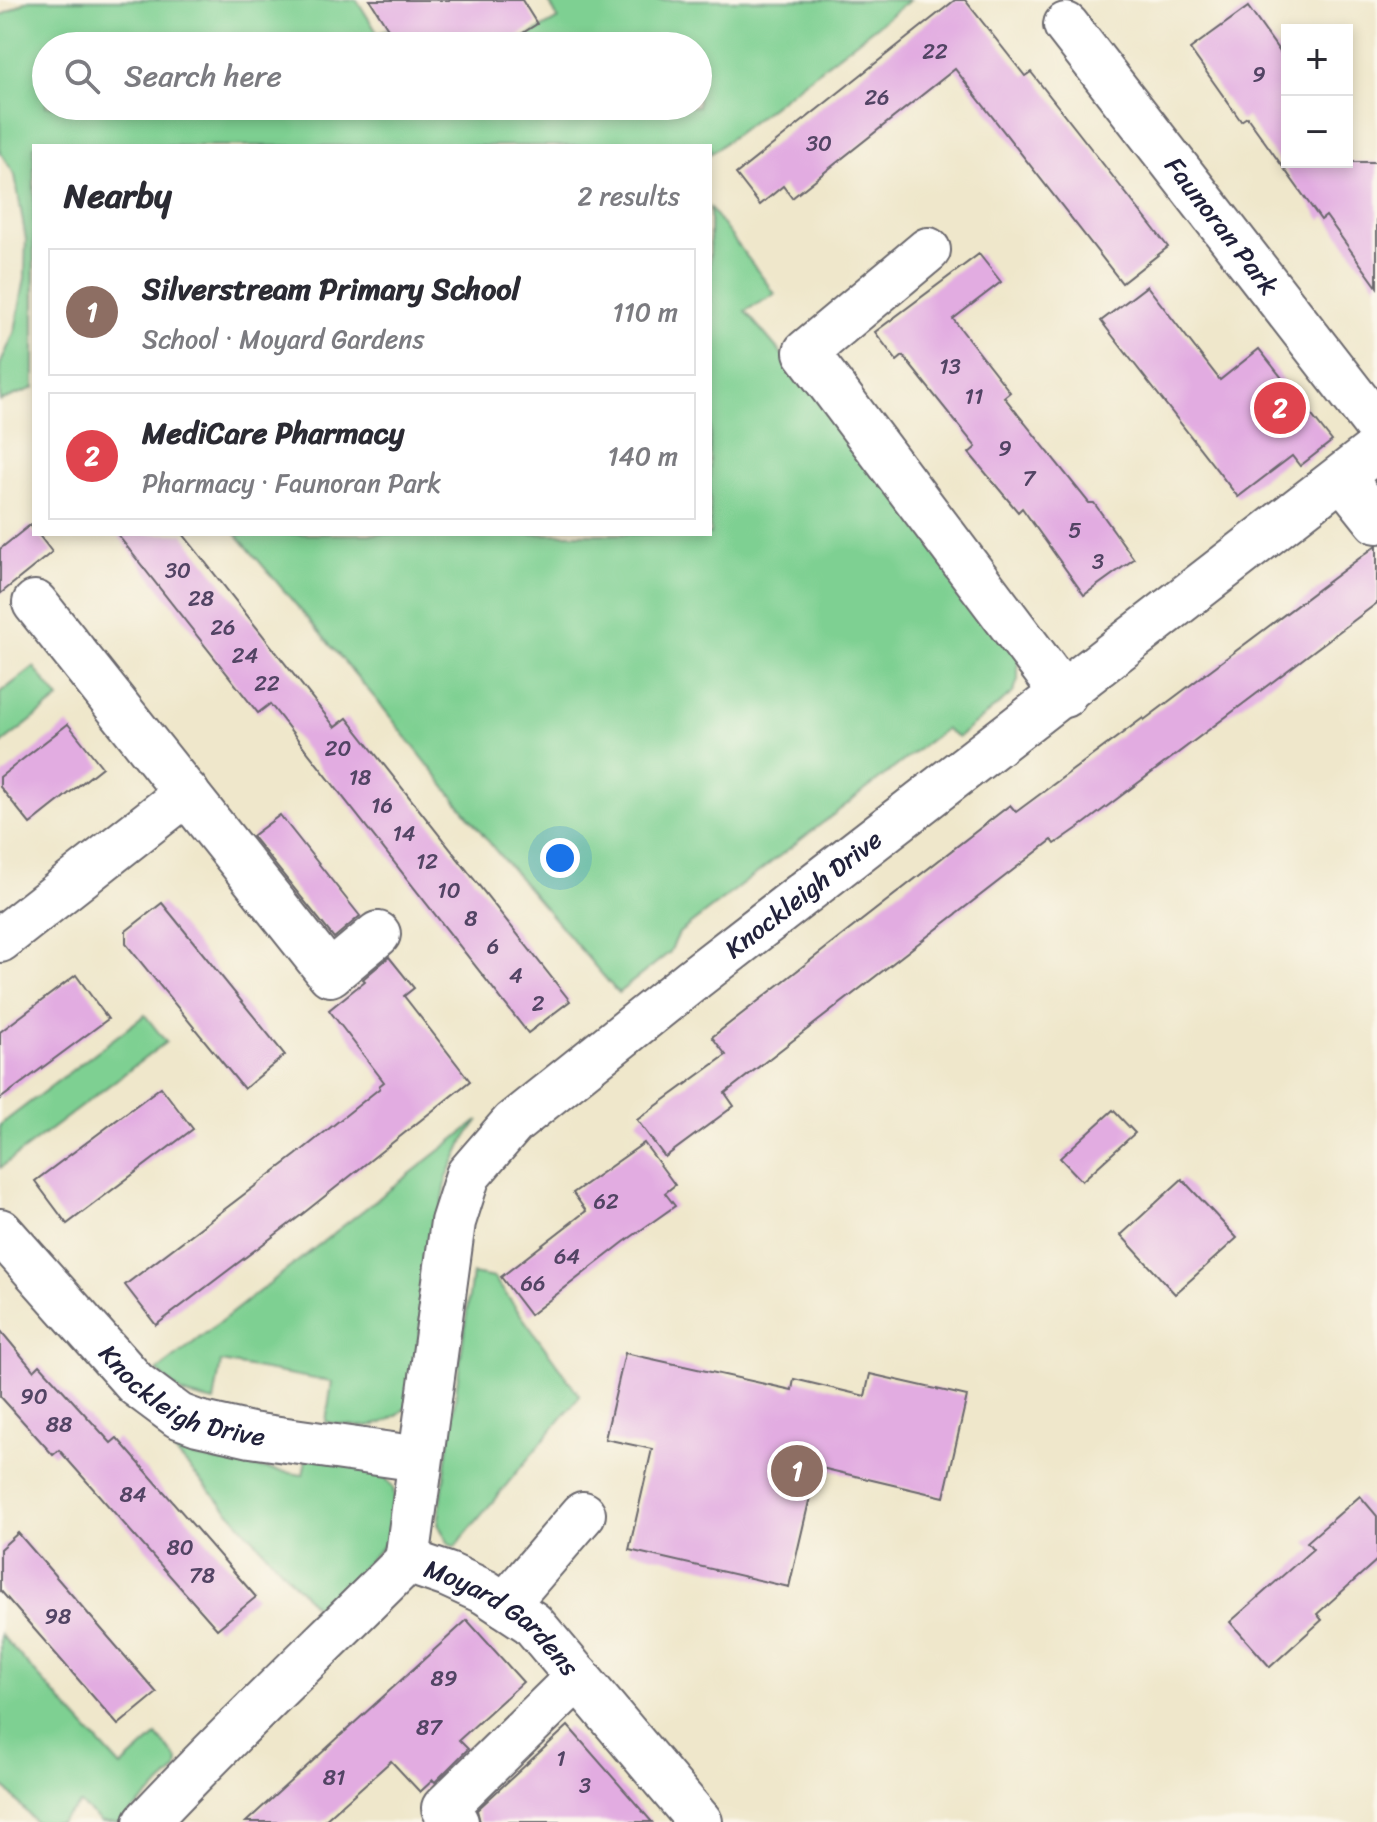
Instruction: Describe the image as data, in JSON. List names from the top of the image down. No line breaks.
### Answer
{"streets":{"street":["Faunoran Park","Knockleigh Drive","Moyard Gardens"]},"crossings":[["Knockleigh Drive","Moyard Gardens"]],"house_numbers":["22","9","26","30","13","11","9","7","5","3","30","28","26","24","22","20","18","16","14","12","10","8","6","4","2","62","64","66","90","88","84","80","78","98","89","87","1","81","3"],"page":{"map_buttons":["+","−"],"search":"Search here","heading":["Nearby","2 results"],"list":[{"mark":"1","name":"Silverstream Primary School","note":"School · Moyard Gardens","value":"110 m"},{"mark":"2","name":"MediCare Pharmacy","note":"Pharmacy · Faunoran Park","value":"140 m"}],"pins":["2","1"]}}
